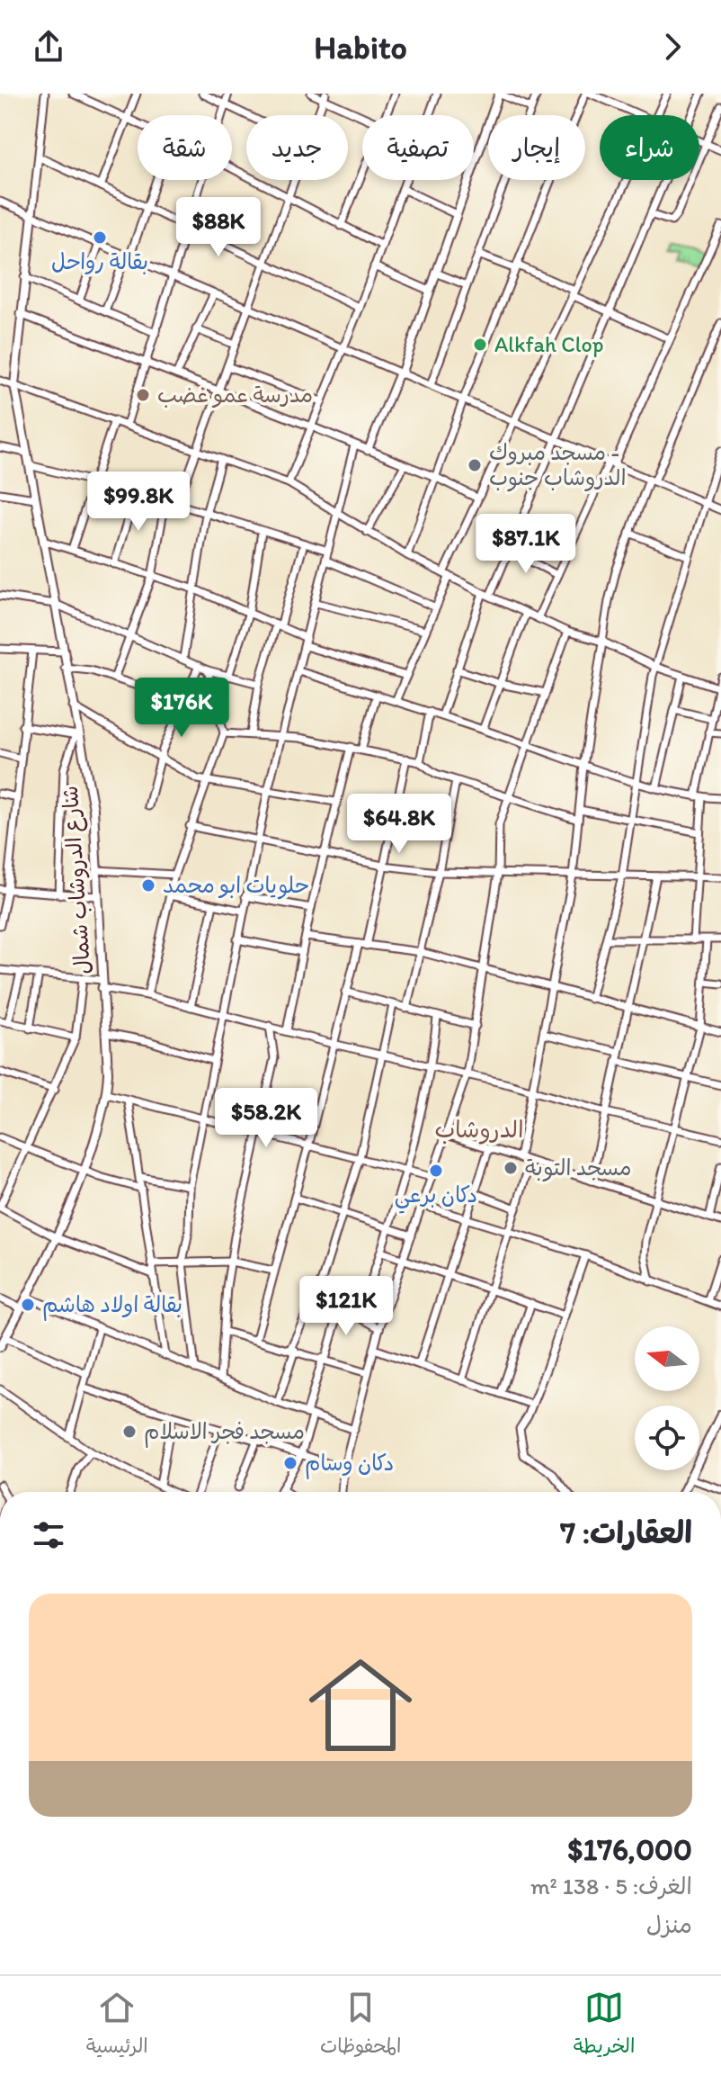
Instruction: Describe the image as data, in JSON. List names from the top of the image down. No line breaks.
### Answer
{"streets":{"street":["شارع الدروشاب شمال"]},"districts":["الدروشاب"],"places":["بقالة رواحل","Alkfah Clop","مدرسة عمو غضب","مسجد مبروك - الدروشاب جنوب","حلويات ابو محمد","مسجد التوبة","دكان برعي","بقالة اولاد هاشم","مسجد فجر الاسلام","دكان وسام"],"north":"left","page":{"header":"Habito","chip":["شراء","إيجار","تصفية","جديد","شقة"],"price":["$88K","$99.8K","$87.1K","$176K","$64.8K","$58.2K","$121K"],"heading":"العقارات: 7","list":[{"name":"$176,000","note":"الغرف: 5 · 138 m² · منزل"}],"tabs":["الخريطة","المحفوظات","الرئيسية"]}}
